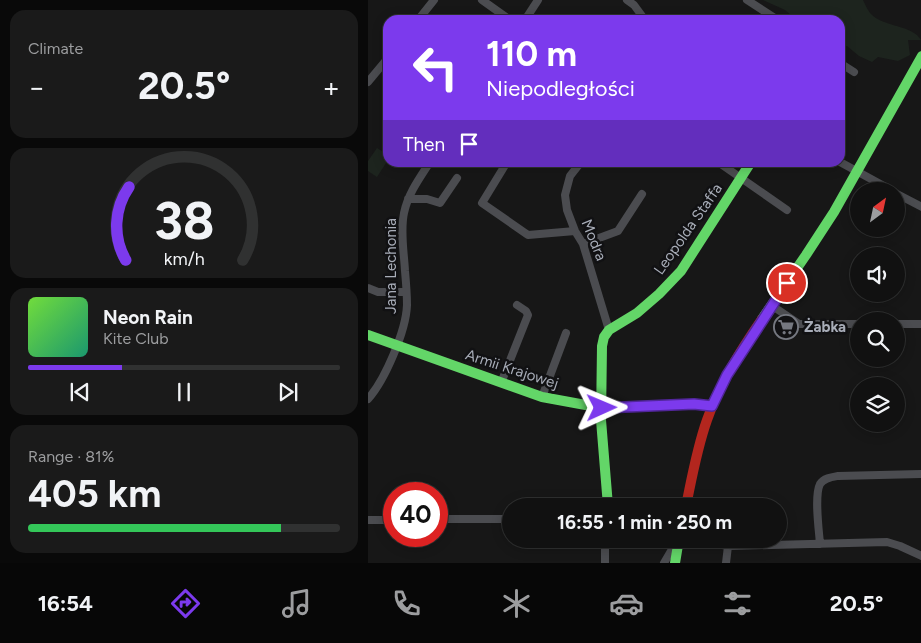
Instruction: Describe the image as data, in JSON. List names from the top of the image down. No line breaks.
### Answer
{"streets":{"street":["Leopolda Staffa","Modra","Jana Lechonia","Armii Krajowej"]},"crossings":[["Leopolda Staffa","Modra"],["Jana Lechonia","Armii Krajowej"]],"places":{"supermarket":["Żabka"]},"north":"top right","page":{"tile":["Climate",["Range · 81%","405 km"]],"turn":["110 m","Niepodległości"],"heat":["−","20.5°","+"],"then":"Then","song":["Neon Rain","Kite Club"],"limit":"40","trip":"16:55 · 1 min · 250 m","tabs":["16:54","20.5°"],"gauge":["38","km/h"]}}
